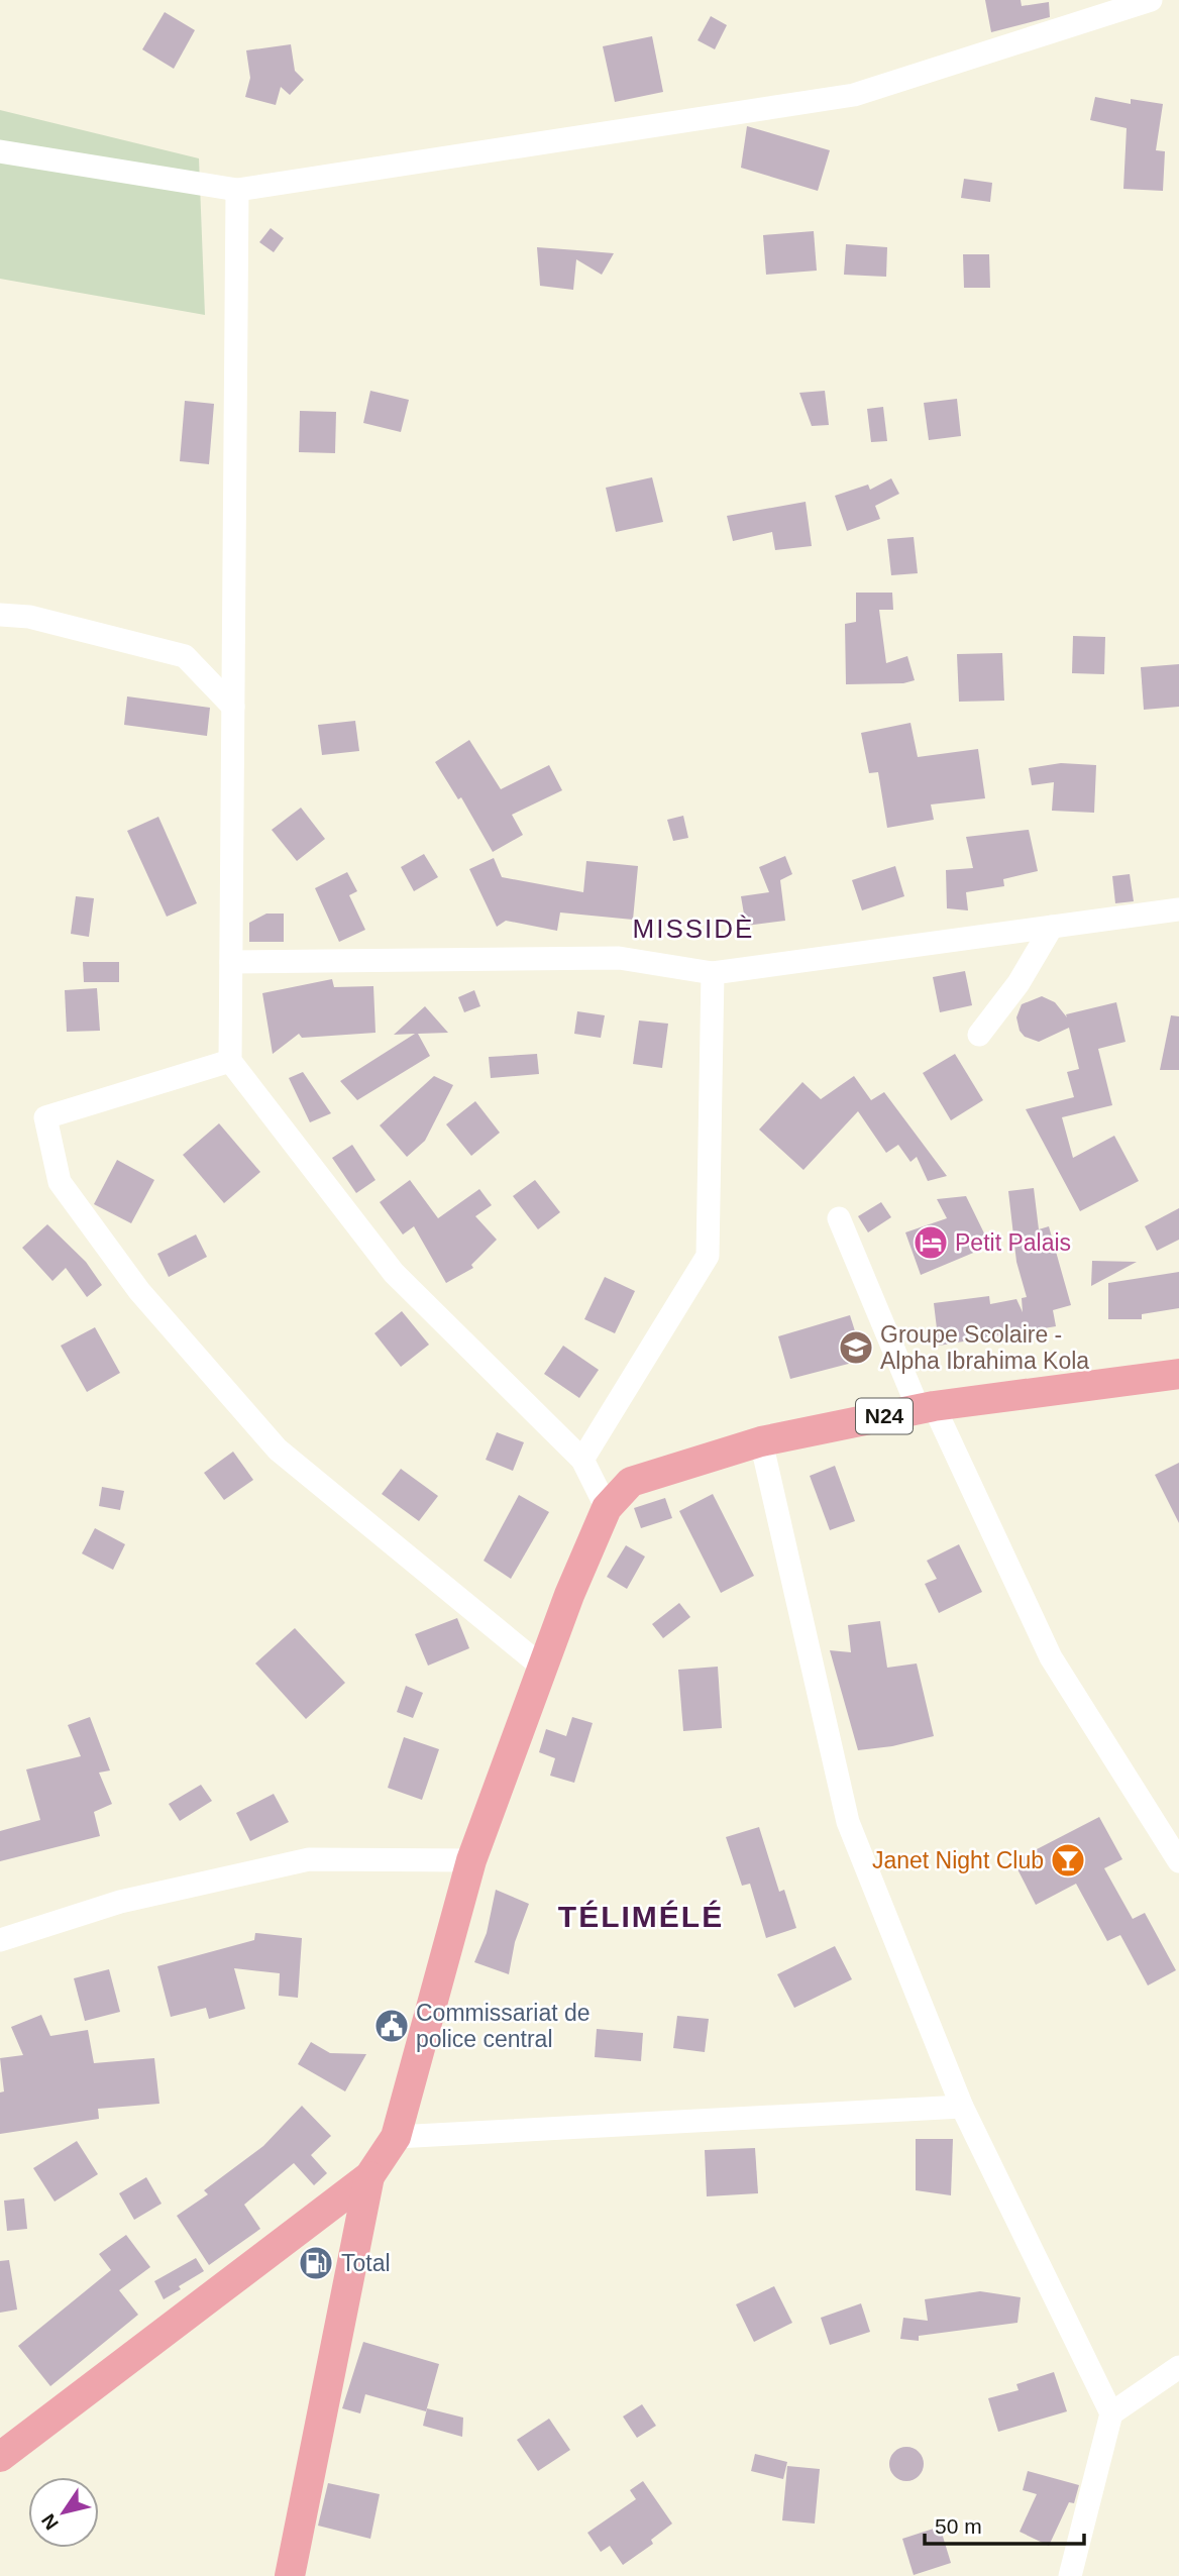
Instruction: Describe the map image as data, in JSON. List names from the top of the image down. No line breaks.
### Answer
{"streets":{"main road":["N24"]},"districts":["MISSIDÈ","TÉLIMÉLÉ"],"places":{"hotel":["Petit Palais"],"school or university":["Groupe Scolaire - Alpha Ibrahima Kola"],"bar":["Janet Night Club"],"public building":["Commissariat de police central"],"fuel station":["Total"]},"scale_bar":"50 m","north":"bottom left"}
